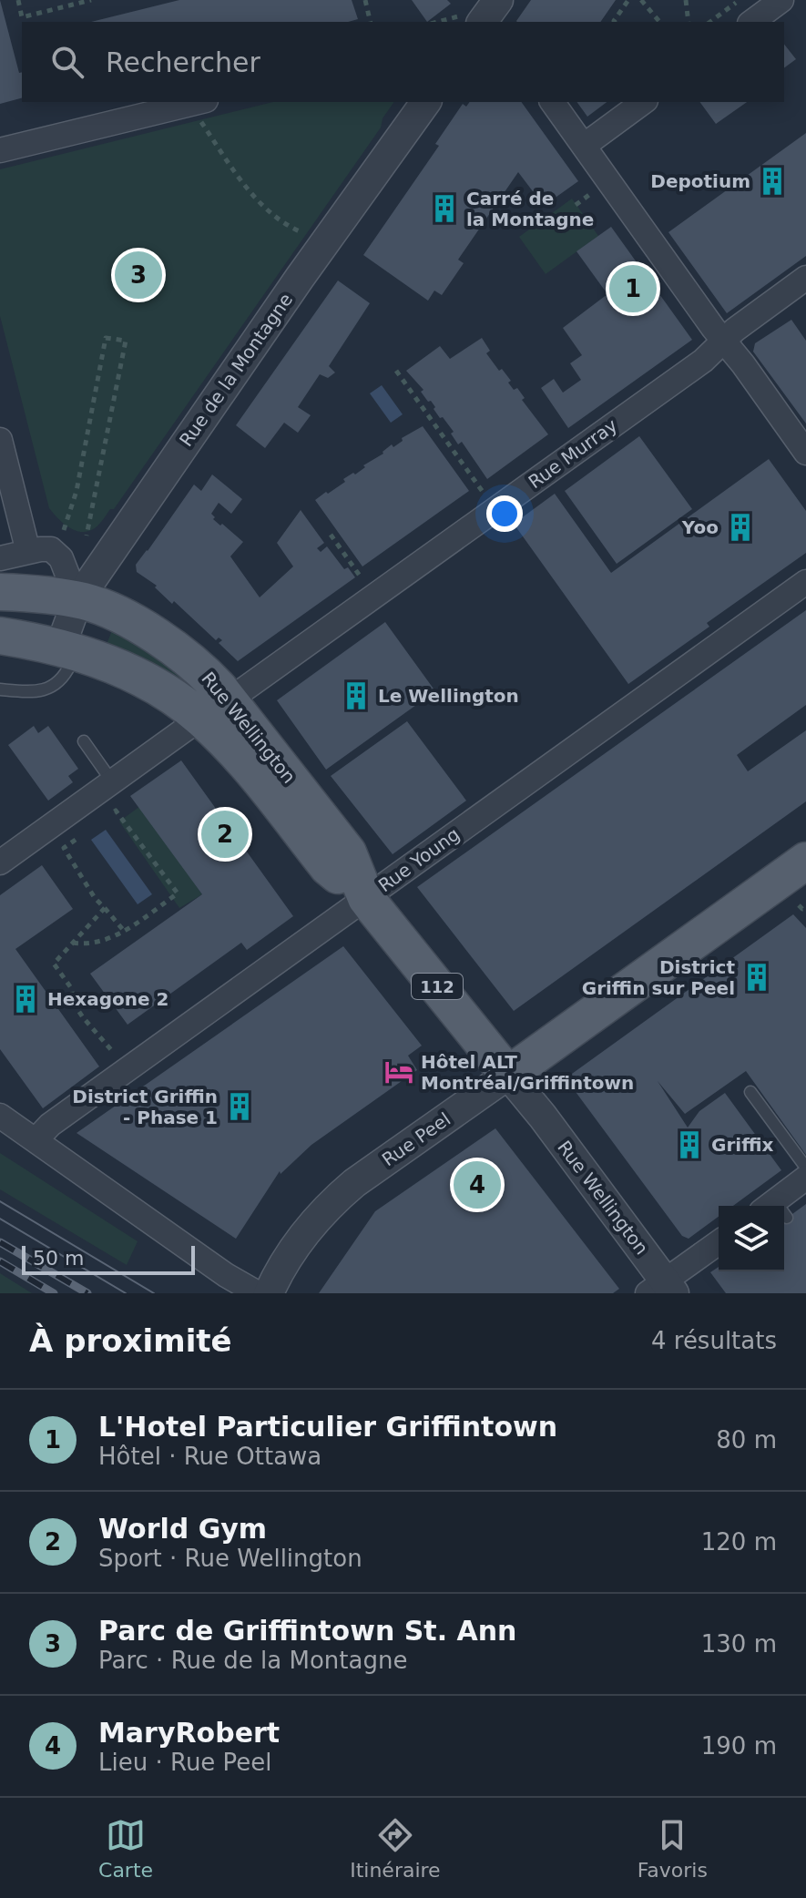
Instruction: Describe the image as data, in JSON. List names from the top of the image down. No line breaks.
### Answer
{"streets":{"main road":["Rue Wellington","112","Rue Peel"],"street":["Rue de la Montagne","Rue Murray","Rue Young"]},"crossings":[["Rue de la Montagne","Rue Wellington"],["Rue Murray","Rue Wellington"],["Rue Wellington","Rue Young"],["Rue Wellington","Rue Peel"]],"places":{"building":["Depotium","Carré de la Montagne","Yoo","Le Wellington","District Griffin sur Peel","Hexagone 2","District Griffin - Phase 1","Griffix"],"hotel":["Hôtel ALT Montréal/Griffintown"]},"scale_bar":"50 m","page":{"search":"Rechercher","pins":["3","1","2","4"],"scale":"50 m","heading":["À proximité","4 résultats"],"list":[{"mark":"1","name":"L'Hotel Particulier Griffintown","note":"Hôtel · Rue Ottawa","value":"80 m"},{"mark":"2","name":"World Gym","note":"Sport · Rue Wellington","value":"120 m"},{"mark":"3","name":"Parc de Griffintown St. Ann","note":"Parc · Rue de la Montagne","value":"130 m"},{"mark":"4","name":"MaryRobert","note":"Lieu · Rue Peel","value":"190 m"}],"nav":["Carte","Itinéraire","Favoris"]}}
